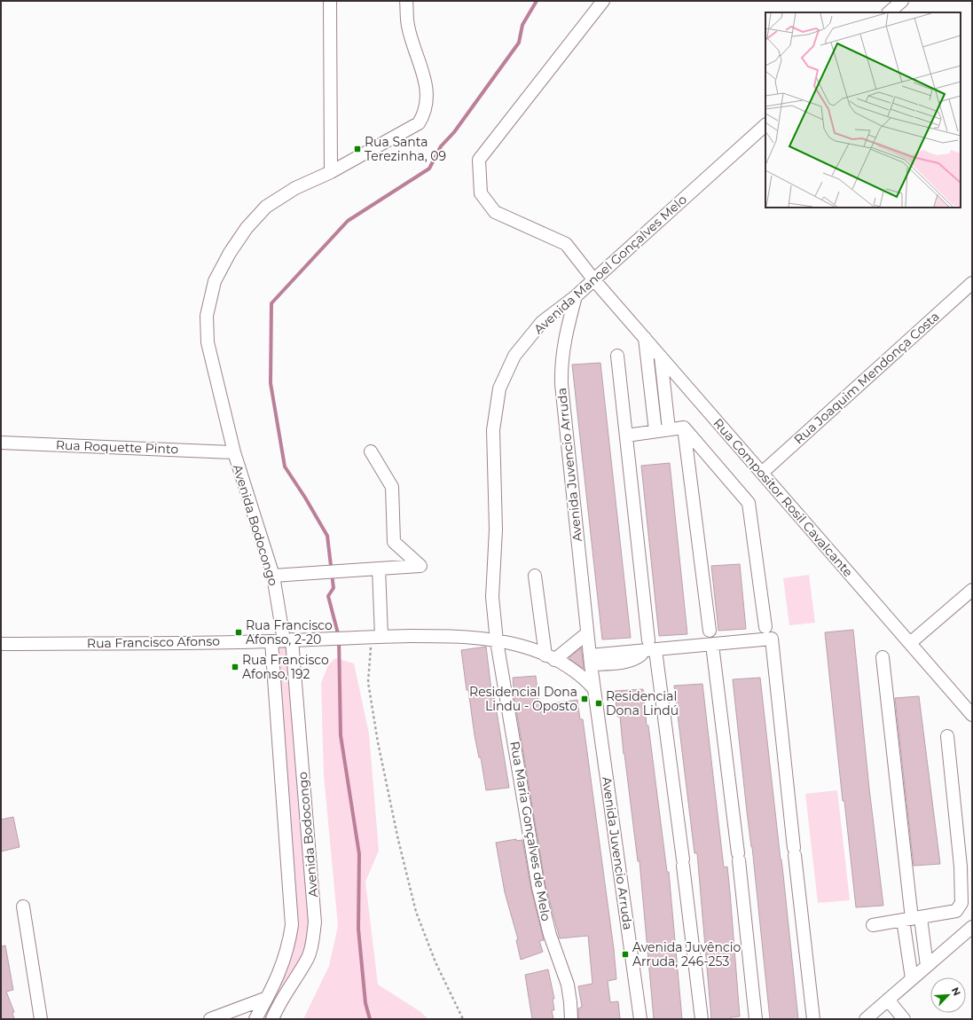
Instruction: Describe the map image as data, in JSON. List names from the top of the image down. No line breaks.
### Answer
{"streets":{"street":["Avenida Manoel Gonçalves Melo","Rua Joaquim Mendonça Costa","Rua Roquette Pinto","Avenida Juvencio Arruda","Rua Compositor Rosil Cavalcante","Avenida Bodocongo","Rua Francisco Afonso","Rua Maria Gonçalves de Melo"]},"crossings":[["Avenida Manoel Gonçalves Melo","Avenida Juvencio Arruda"],["Avenida Manoel Gonçalves Melo","Rua Compositor Rosil Cavalcante"],["Avenida Manoel Gonçalves Melo","Rua Francisco Afonso"],["Avenida Manoel Gonçalves Melo","Rua Maria Gonçalves de Melo"],["Rua Joaquim Mendonça Costa","Rua Compositor Rosil Cavalcante"],["Rua Roquette Pinto","Avenida Bodocongo"],["Avenida Juvencio Arruda","Rua Francisco Afonso"],["Avenida Bodocongo","Rua Francisco Afonso"],["Rua Francisco Afonso","Rua Maria Gonçalves de Melo"]],"places":{"transit":["Rua Santa Terezinha, 09","Rua Francisco Afonso, 2-20","Rua Francisco Afonso, 192","Residencial Dona Lindu - Oposto","Residencial Dona Lindú","Avenida Juvêncio Arruda, 246-253"]},"north":"top right"}
